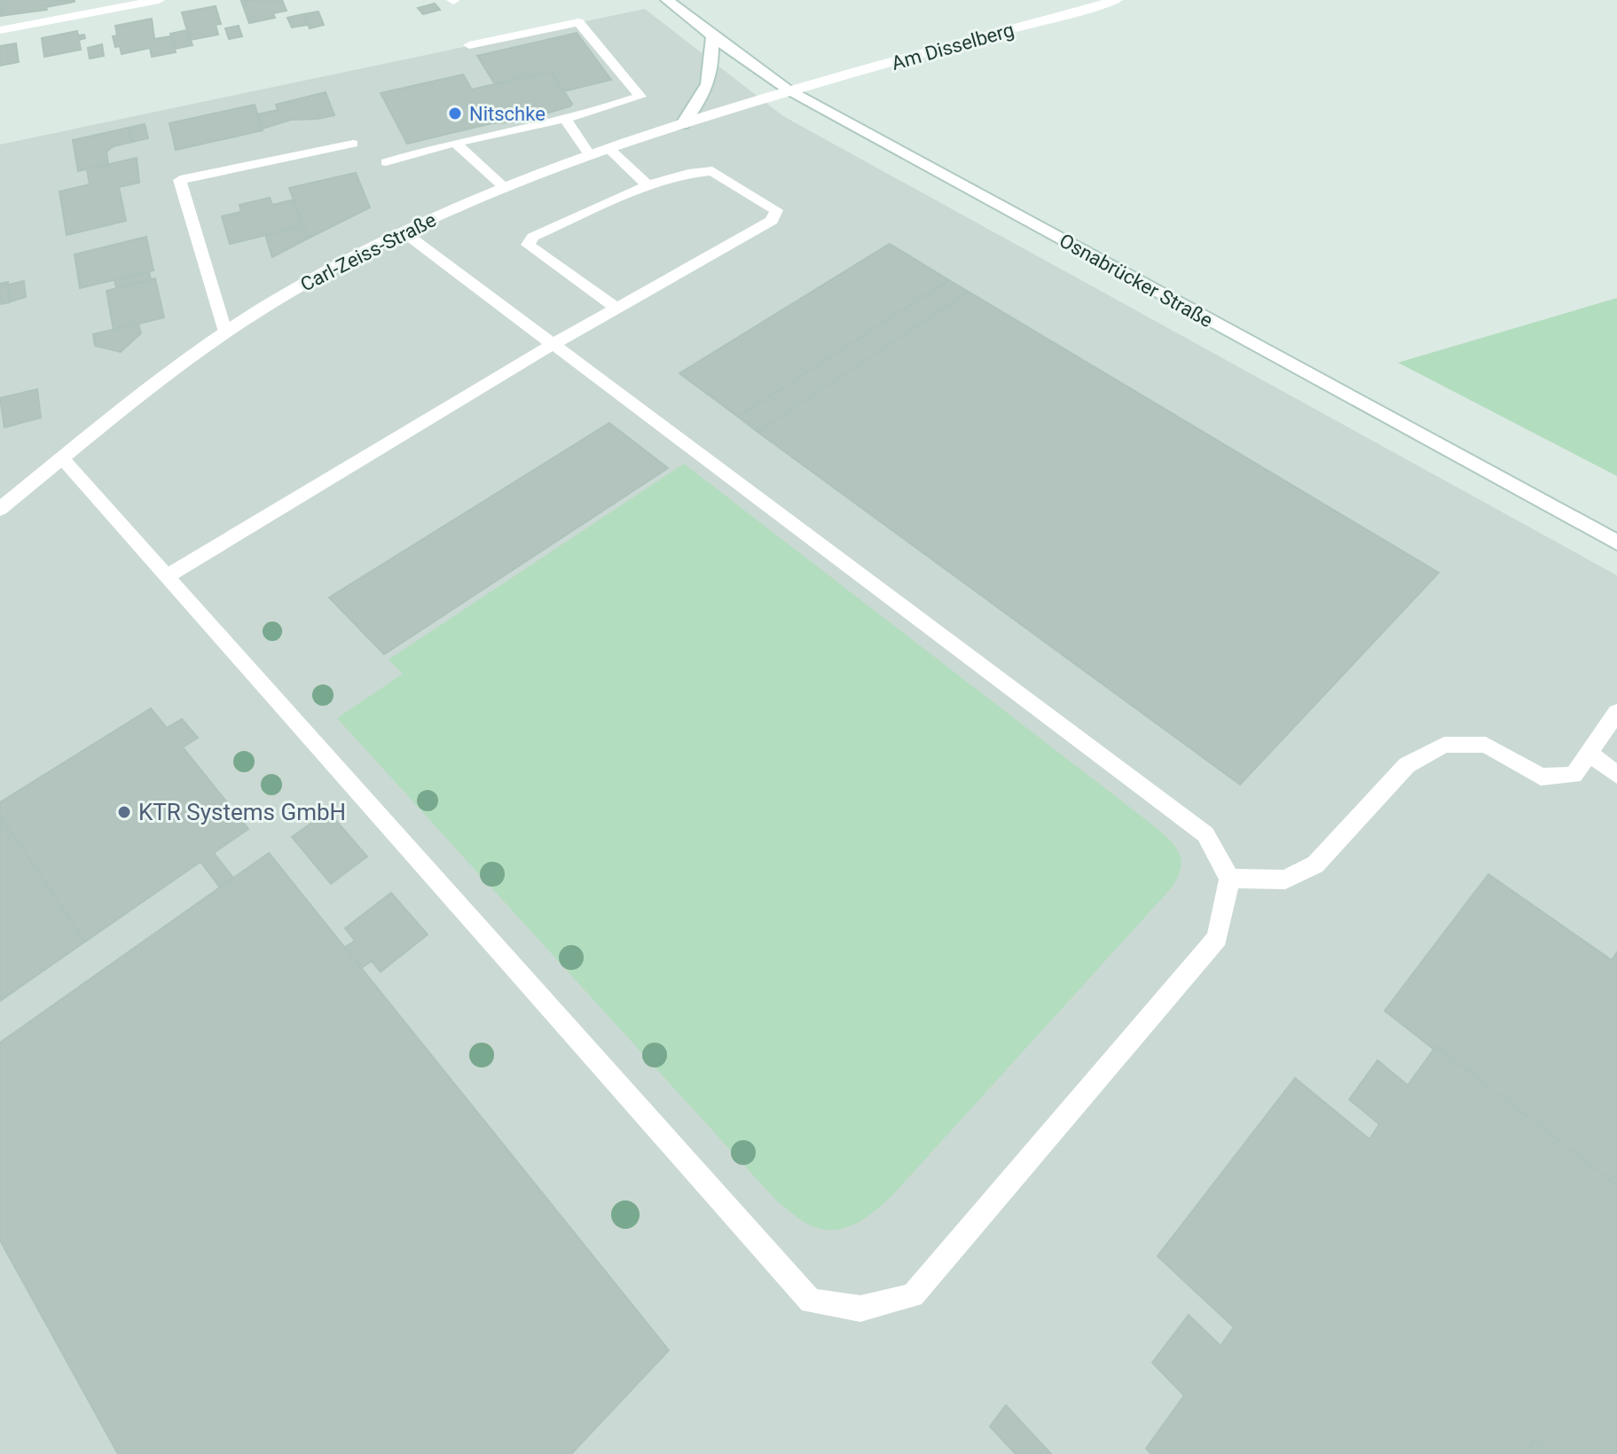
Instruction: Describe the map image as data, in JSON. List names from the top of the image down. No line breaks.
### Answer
{"streets":{"street":["Am Disselberg","Carl-Zeiss-Straße","Osnabrücker Straße"]},"crossings":[["Am Disselberg","Carl-Zeiss-Straße"],["Am Disselberg","Osnabrücker Straße"],["Carl-Zeiss-Straße","Osnabrücker Straße"]],"places":["Nitschke","KTR Systems GmbH"]}
